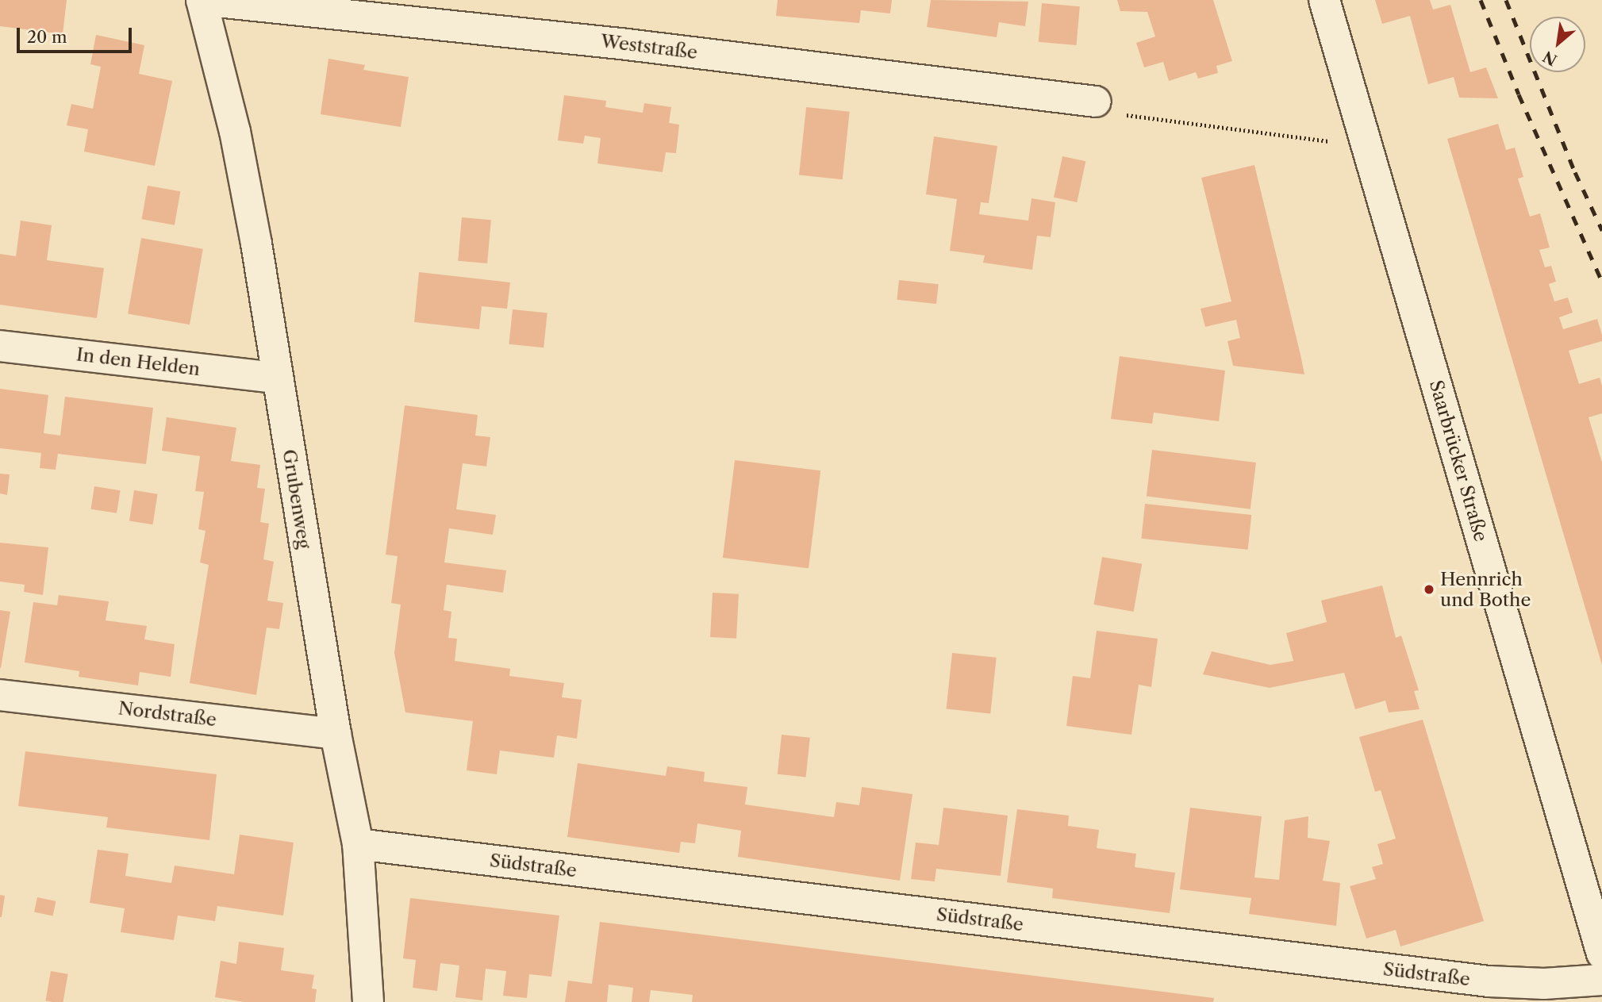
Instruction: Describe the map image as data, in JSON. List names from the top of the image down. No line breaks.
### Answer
{"streets":{"street":["Weststraße","In den Helden","Saarbrücker Straße","Grubenweg","Nordstraße","Südstraße"]},"crossings":[["Weststraße","Grubenweg"],["In den Helden","Grubenweg"],["Grubenweg","Nordstraße"],["Grubenweg","Südstraße"]],"places":["Hennrich und Bothe"],"scale_bar":"20 m","north":"bottom left"}
